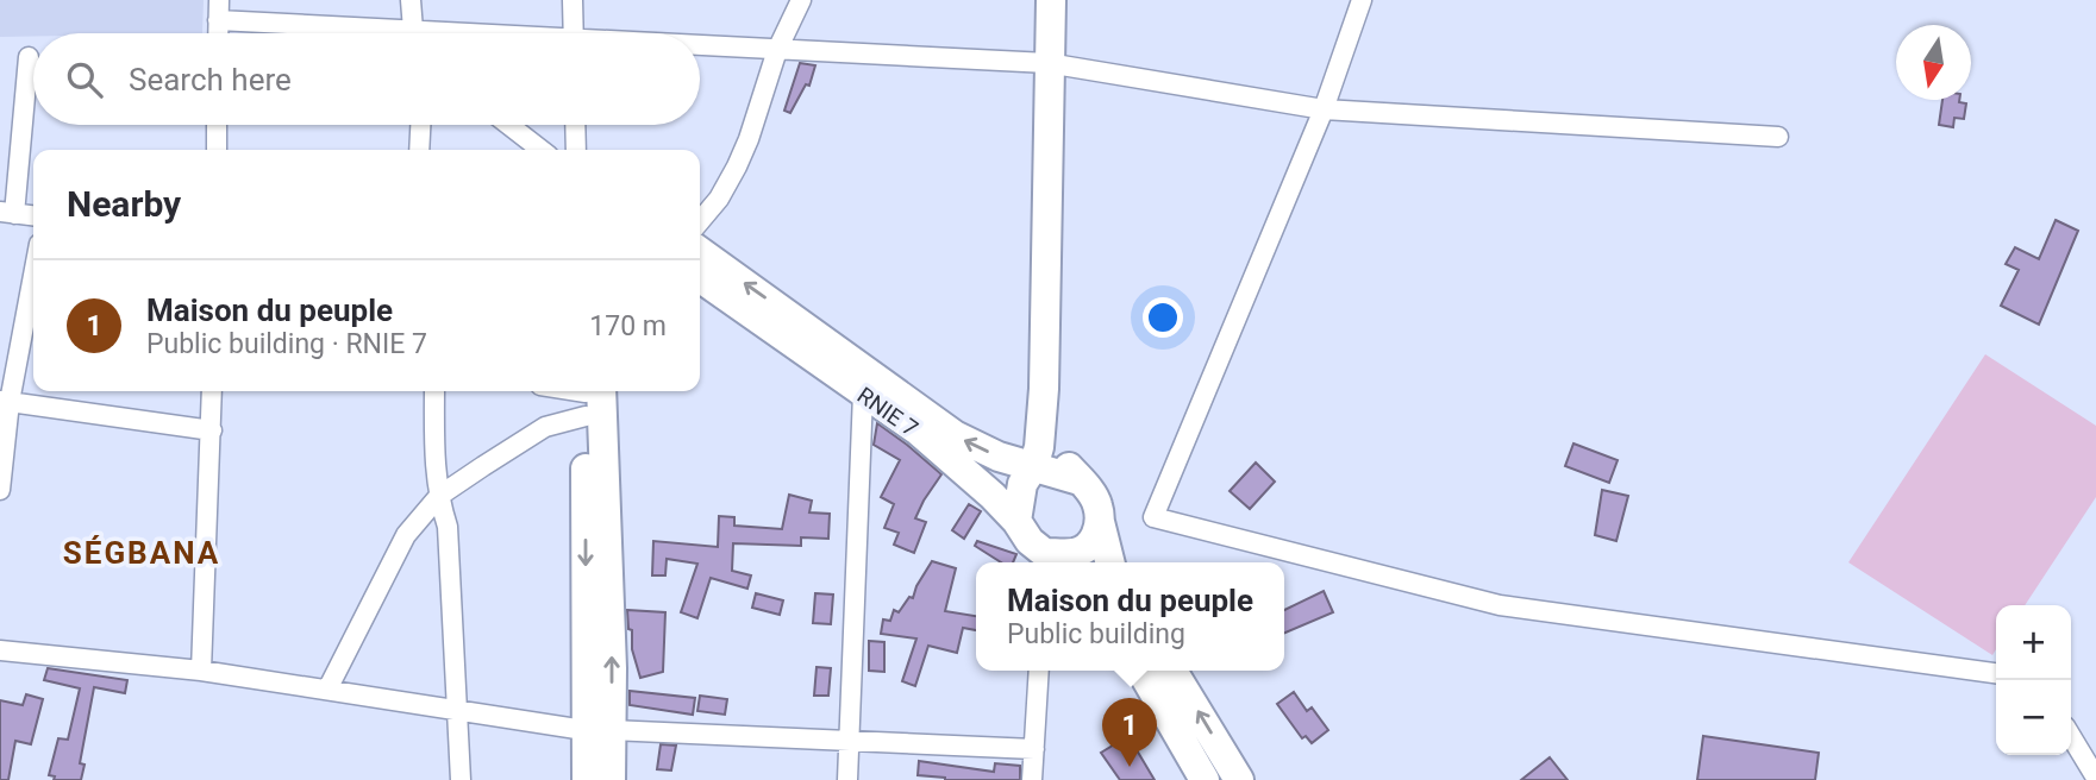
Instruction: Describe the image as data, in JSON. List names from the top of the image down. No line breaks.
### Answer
{"streets":{"main road":["RNIE 7"]},"districts":["SÉGBANA"],"north":"bottom","page":{"search":"Search here","heading":"Nearby","list":[{"mark":"1","name":"Maison du peuple","note":"Public building · RNIE 7","value":"170 m"}],"popup":["Maison du peuple","Public building"],"map_buttons":["+","−"],"pins":"1"}}
